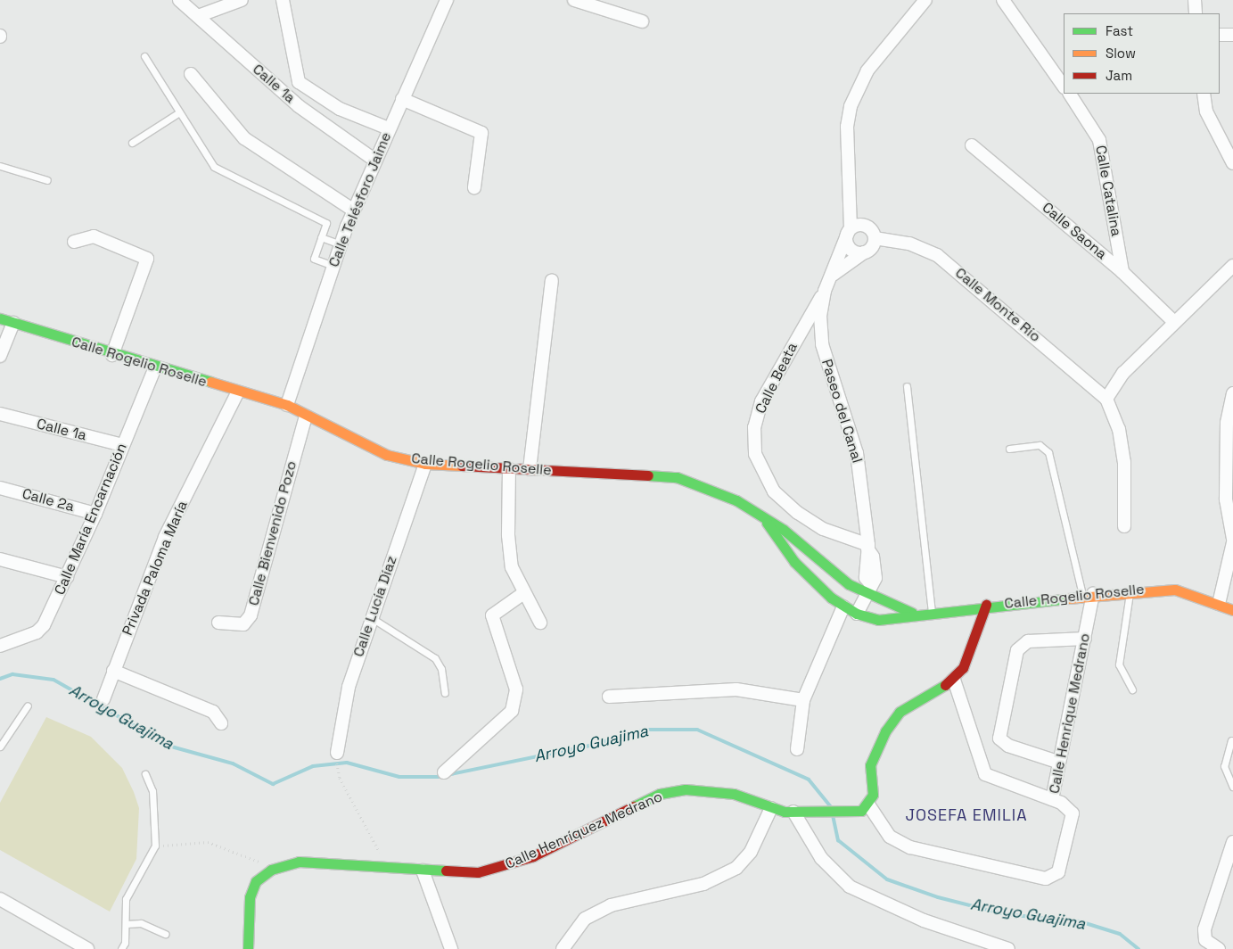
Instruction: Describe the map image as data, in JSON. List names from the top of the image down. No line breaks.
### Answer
{"streets":{"street":["Calle 1a","Calle Catalina","Calle Telésforo Jaime","Calle Saona","Calle Monte Río","Calle Rogelio Roselle","Calle Beata","Paseo del Canal","Calle 2a","Calle María Encarnación","Calle Bienvenido Pozo","Privada Paloma María","Calle Lucía Díaz","Calle Henrique Medrano","Calle Henríquez Medrano"]},"crossings":[["Calle 1a","Calle Telésforo Jaime"],["Calle 1a","Calle María Encarnación"],["Calle Catalina","Calle Saona"],["Calle Telésforo Jaime","Calle Rogelio Roselle"],["Calle Monte Río","Paseo del Canal"],["Calle Rogelio Roselle","Paseo del Canal"],["Calle Rogelio Roselle","Calle María Encarnación"],["Calle Rogelio Roselle","Calle Bienvenido Pozo"],["Calle Rogelio Roselle","Privada Paloma María"],["Calle Rogelio Roselle","Calle Lucía Díaz"],["Calle Rogelio Roselle","Calle Henrique Medrano"],["Calle Beata","Paseo del Canal"],["Calle 2a","Calle María Encarnación"],["Calle Henrique Medrano","Calle Henríquez Medrano"]],"districts":["JOSEFA EMILIA"],"water":["Arroyo Guajima"],"legend":["Fast","Slow","Jam"]}
